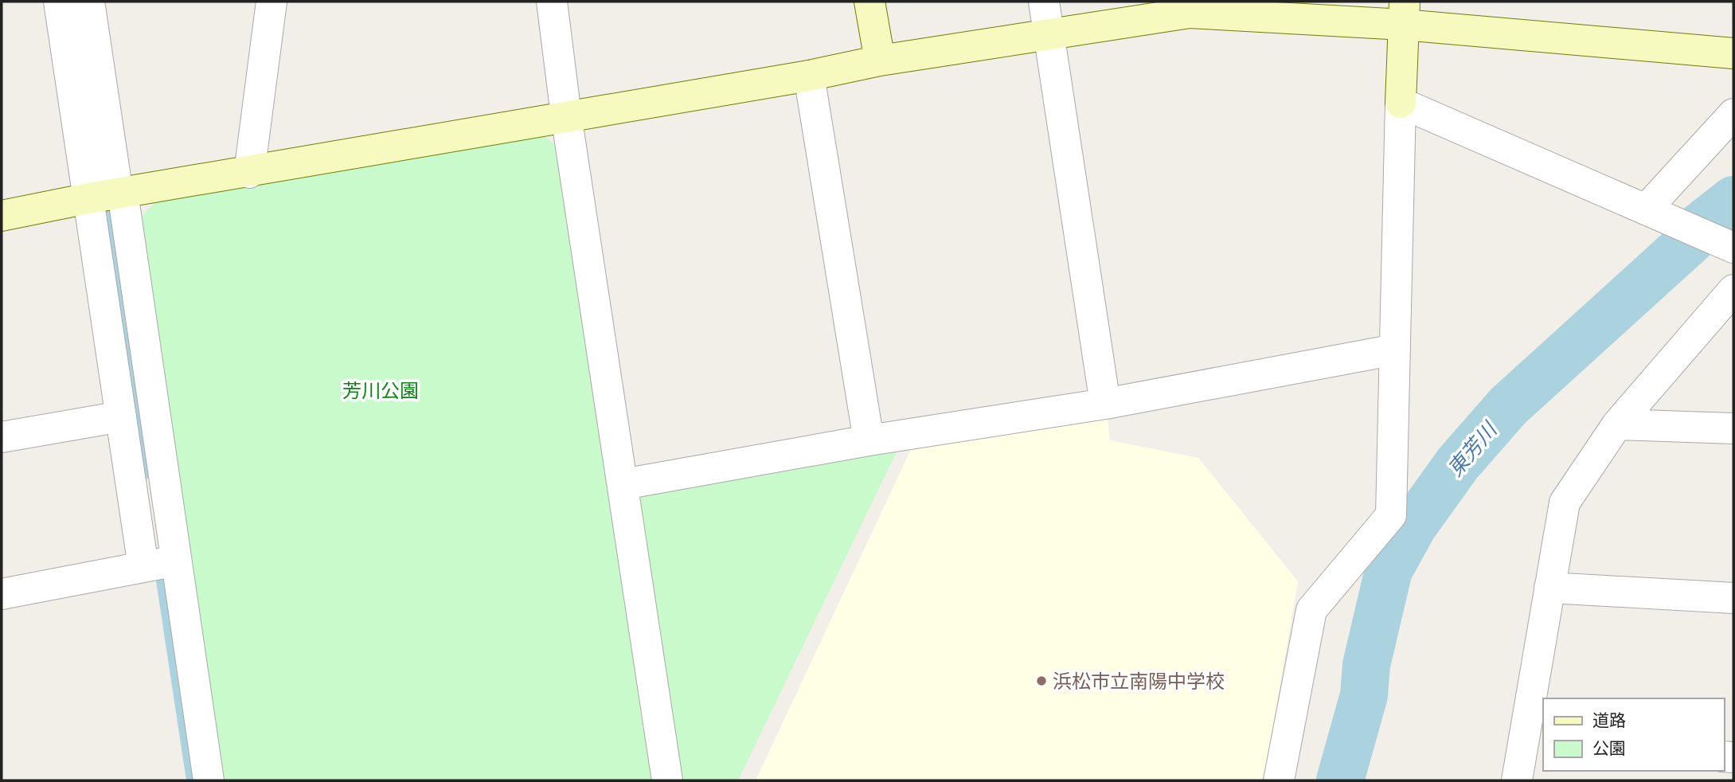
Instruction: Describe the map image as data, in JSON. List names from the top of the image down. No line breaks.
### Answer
{"water":["東芳川"],"parks":["芳川公園"],"places":["浜松市立南陽中学校"],"legend":["道路","公園"]}
